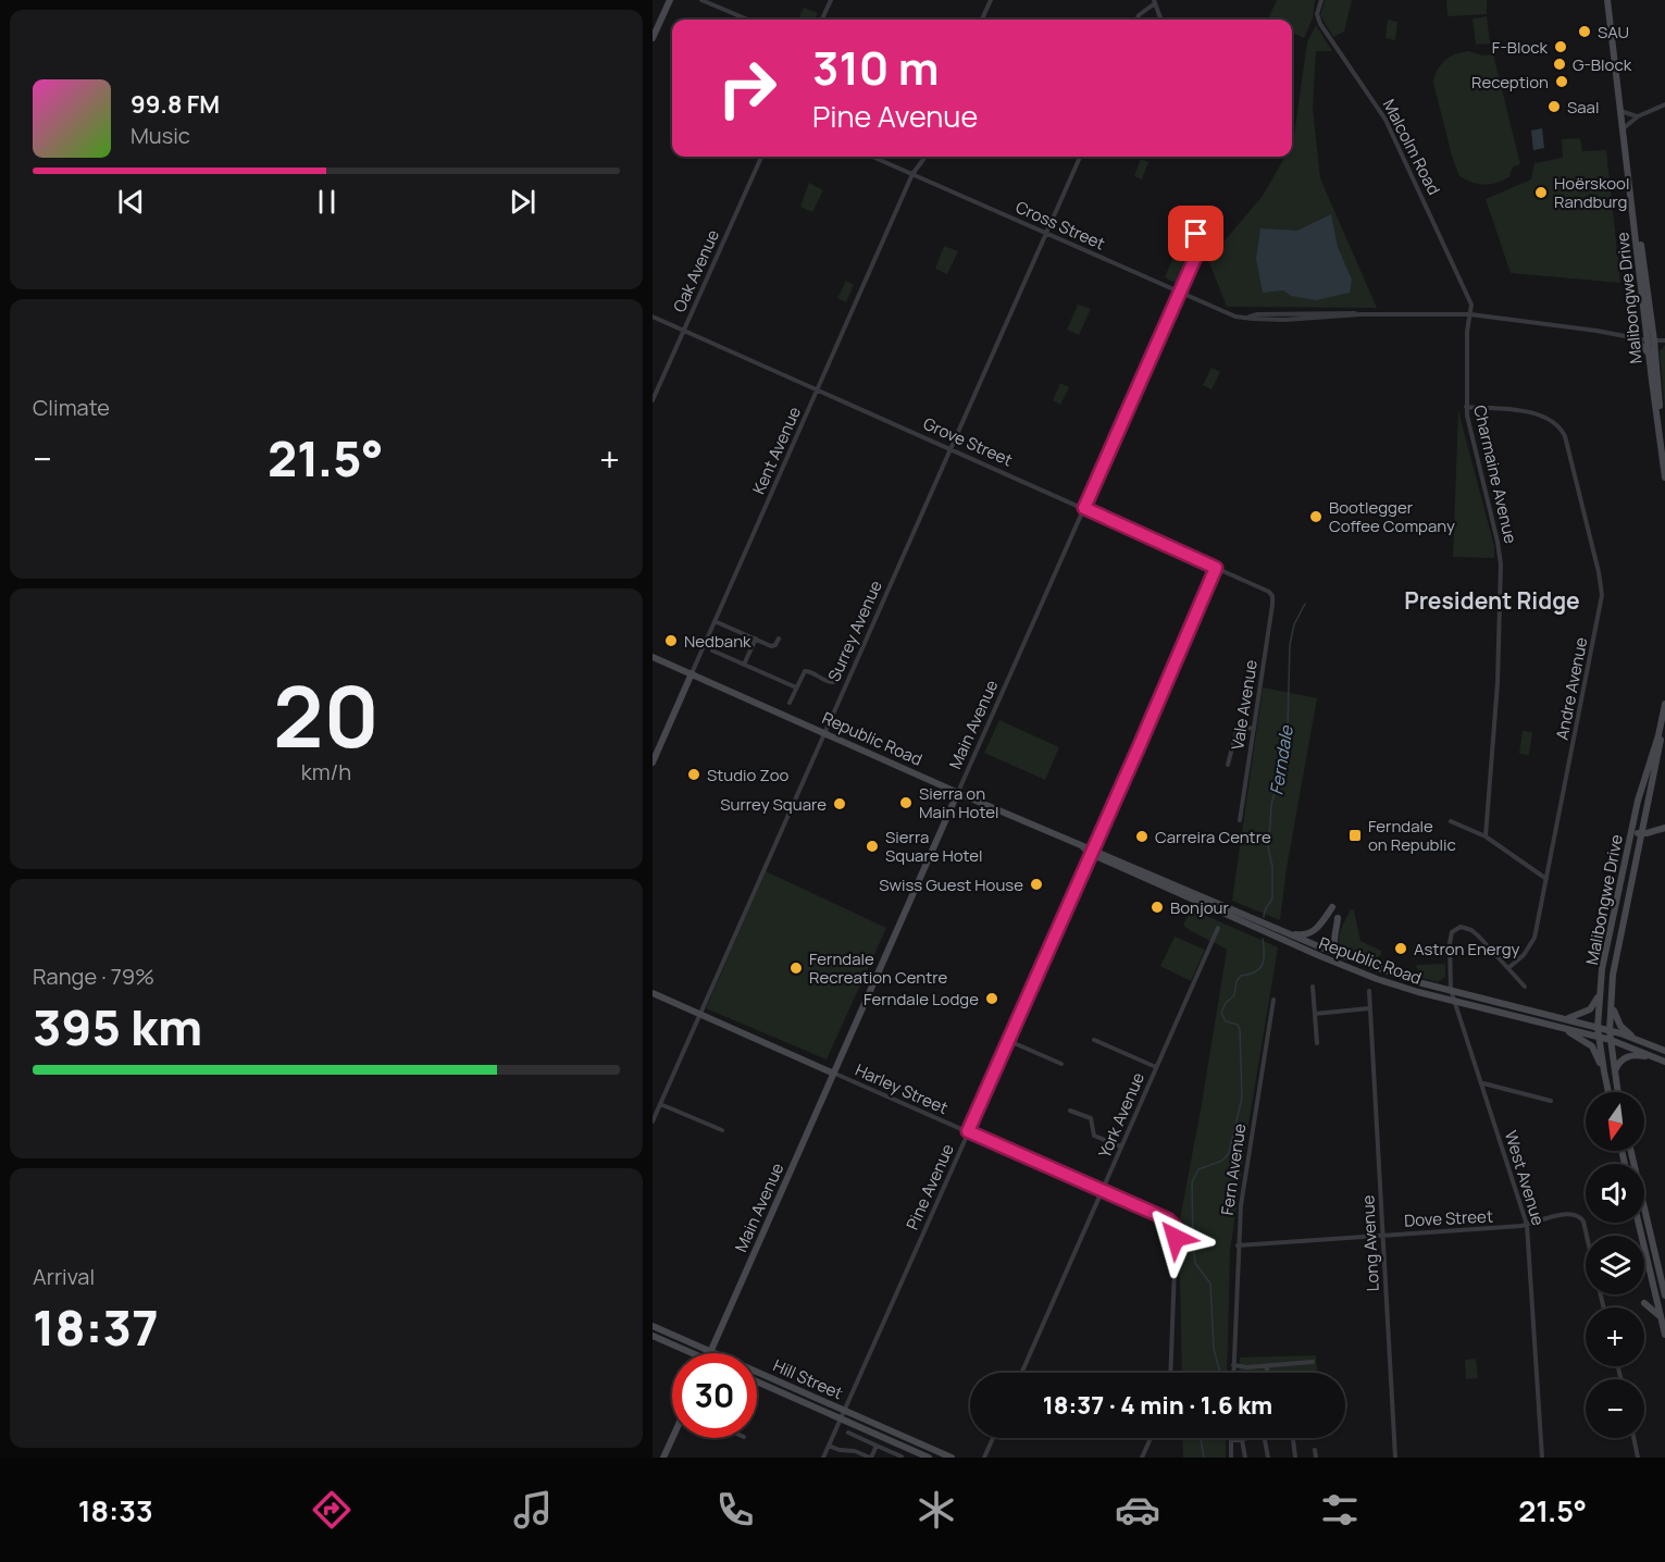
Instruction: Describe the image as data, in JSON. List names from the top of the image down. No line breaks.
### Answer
{"streets":{"main road":["Malibongwe Drive","Kent Avenue","Main Avenue","Republic Road","Harley Street","Hill Street"],"street":["Malcolm Road","Cross Street","Oak Avenue","Grove Street","Charmaine Avenue","Surrey Avenue","Andre Avenue","Vale Avenue","York Avenue","Fern Avenue","West Avenue","Pine Avenue","Dove Street","Long Avenue"]},"crossings":[["Malcolm Road","Cross Street"],["Malcolm Road","Charmaine Avenue"],["Cross Street","Malibongwe Drive"],["Cross Street","Kent Avenue"],["Cross Street","Charmaine Avenue"],["Cross Street","Surrey Avenue"],["Cross Street","Main Avenue"],["Oak Avenue","Grove Street"],["Malibongwe Drive","Republic Road"],["Grove Street","Kent Avenue"],["Grove Street","Surrey Avenue"],["Grove Street","Vale Avenue"],["Grove Street","Main Avenue"],["Grove Street","Pine Avenue"],["Kent Avenue","Republic Road"],["Charmaine Avenue","Andre Avenue"],["Surrey Avenue","Republic Road"],["Surrey Avenue","Harley Street"],["Main Avenue","Republic Road"],["Main Avenue","Harley Street"],["Main Avenue","Hill Street"],["Republic Road","West Avenue"],["Republic Road","Pine Avenue"],["Harley Street","York Avenue"],["Harley Street","Pine Avenue"],["Fern Avenue","Dove Street"],["West Avenue","Dove Street"],["Pine Avenue","Hill Street"],["Dove Street","Long Avenue"]],"districts":["President Ridge"],"water":["Ferndale"],"places":{"other":["SAU","F-Block","G-Block","Reception","Saal","Hoërskool Randburg","Bootlegger Coffee Company","Nedbank","Studio Zoo","Sierra on Main Hotel","Surrey Square","Carreira Centre","Sierra Square Hotel","Swiss Guest House","Bonjour","Astron Energy","Ferndale Recreation Centre","Ferndale Lodge"],"transit":["Ferndale on Republic"]},"north":"bottom","page":{"turn":["310 m","Pine Avenue"],"song":["99.8 FM","Music"],"tile":["Climate",["20","km/h"],["Range · 79%","395 km"],["Arrival","18:37"]],"heat":["−","21.5°","+"],"map_buttons":["+","−"],"limit":"30","trip":"18:37 · 4 min · 1.6 km","tabs":["18:33","21.5°"]}}
